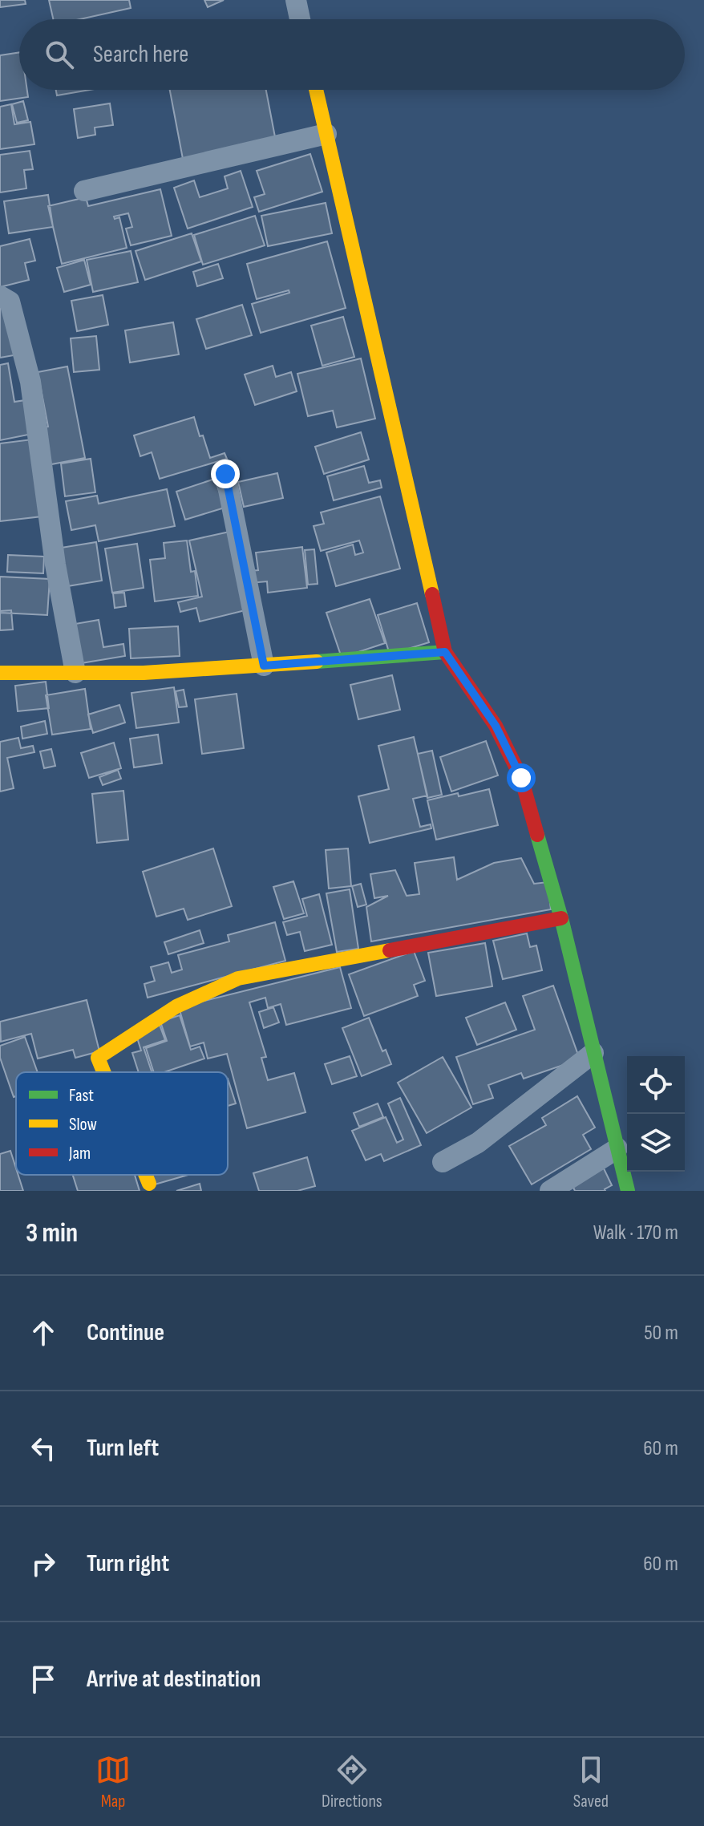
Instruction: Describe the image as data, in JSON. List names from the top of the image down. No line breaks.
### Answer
{"legend":["Fast","Slow","Jam"],"page":{"search":"Search here","heading":["3 min","Walk · 170 m"],"list":[["Continue","50 m"],["Turn left","60 m"],["Turn right","60 m"],"Arrive at destination"],"nav":["Map","Directions","Saved"]}}
